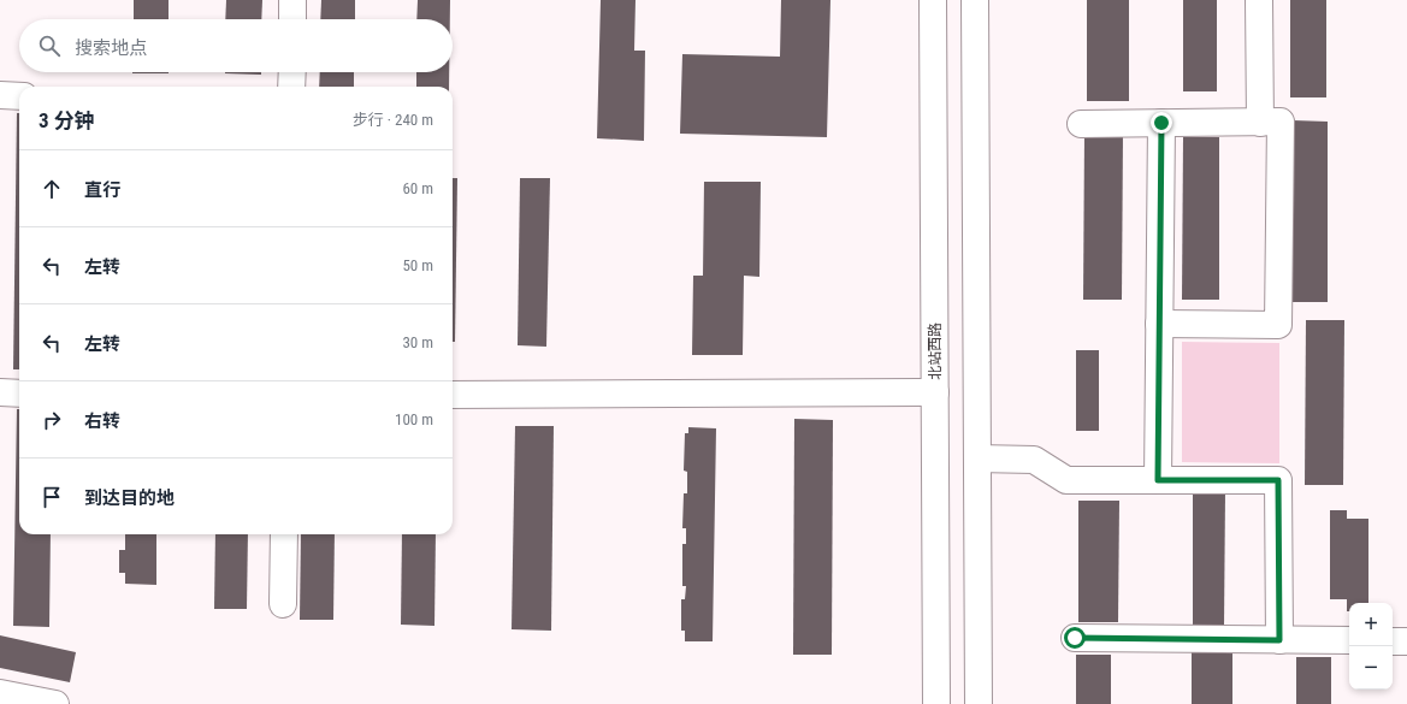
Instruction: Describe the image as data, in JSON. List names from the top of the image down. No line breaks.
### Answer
{"streets":{"main road":["北站西路"]},"page":{"search":"搜索地点","heading":["3 分钟","步行 · 240 m"],"list":[["直行","60 m"],["左转","50 m"],["左转","30 m"],["右转","100 m"],"到达目的地"],"map_buttons":["+","−"]}}
